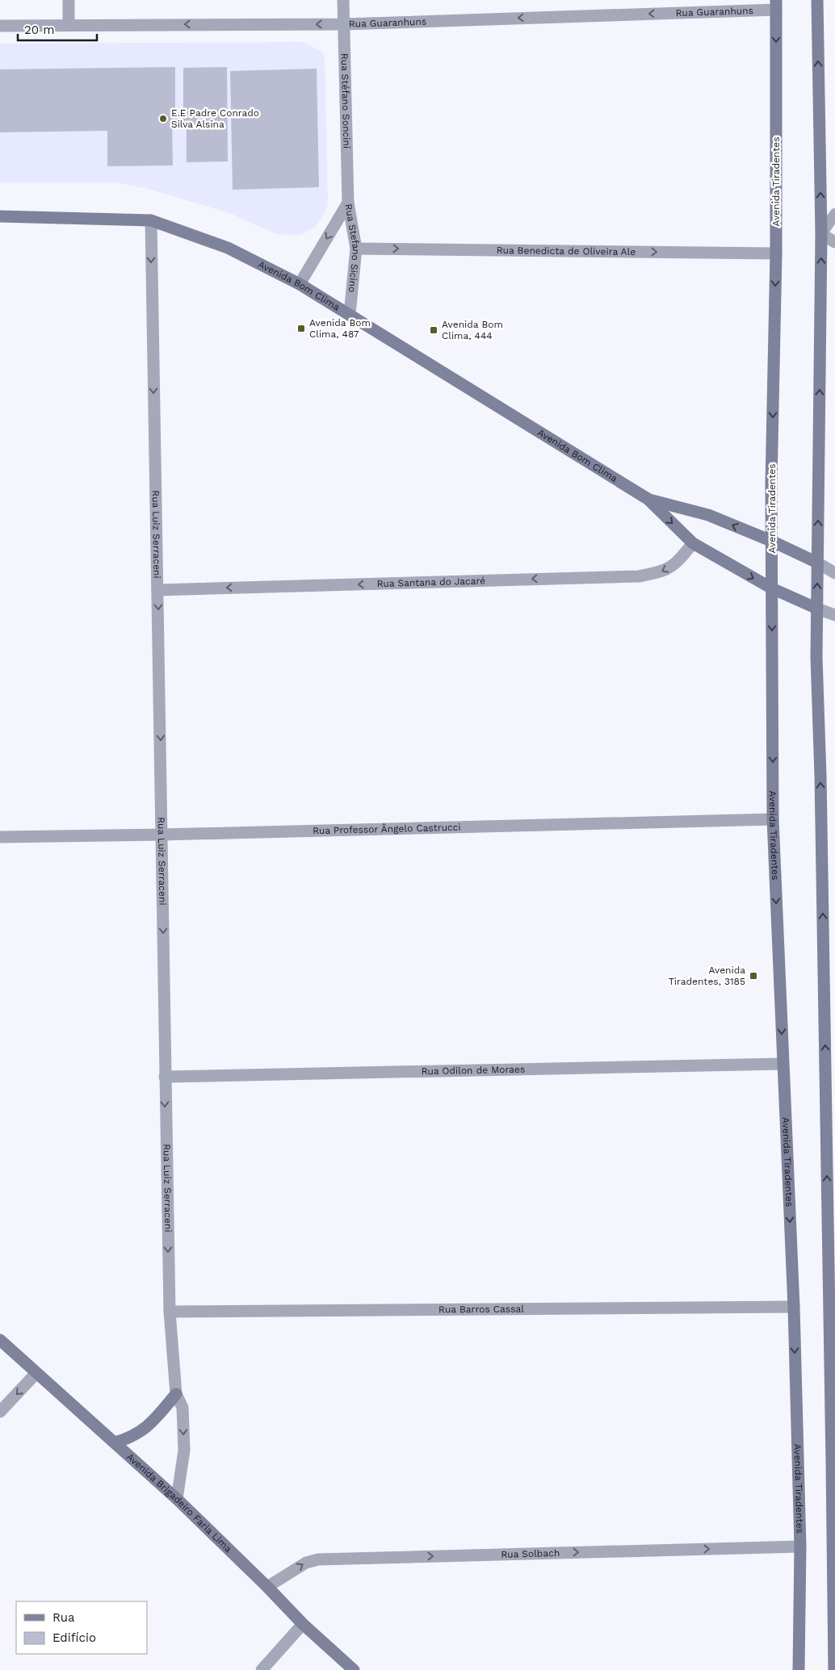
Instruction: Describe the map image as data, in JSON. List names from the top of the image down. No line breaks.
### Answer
{"streets":{"main road":["Avenida Tiradentes","Avenida Bom Clima","Avenida Brigadeiro Faria Lima"],"street":["Rua Guaranhuns","Rua Stéfano Soncini","Rua Benedicta de Oliveira Ale","Rua Stefano Sicino","Rua Luiz Serraceni","Rua Santana do Jacaré","Rua Professor Ângelo Castrucci","Rua Odilon de Moraes","Rua Barros Cassal","Rua Solbach"]},"crossings":[["Rua Guaranhuns","Rua Stéfano Soncini"],["Rua Guaranhuns","Avenida Tiradentes"],["Rua Stéfano Soncini","Rua Stefano Sicino"],["Avenida Tiradentes","Rua Benedicta de Oliveira Ale"],["Avenida Tiradentes","Avenida Bom Clima"],["Avenida Tiradentes","Rua Professor Ângelo Castrucci"],["Avenida Tiradentes","Rua Odilon de Moraes"],["Avenida Tiradentes","Rua Barros Cassal"],["Avenida Tiradentes","Rua Solbach"],["Rua Benedicta de Oliveira Ale","Rua Stefano Sicino"],["Rua Stefano Sicino","Avenida Bom Clima"],["Avenida Bom Clima","Rua Luiz Serraceni"],["Avenida Bom Clima","Rua Santana do Jacaré"],["Rua Luiz Serraceni","Rua Santana do Jacaré"],["Rua Luiz Serraceni","Rua Professor Ângelo Castrucci"],["Rua Luiz Serraceni","Rua Odilon de Moraes"],["Rua Luiz Serraceni","Rua Barros Cassal"],["Rua Luiz Serraceni","Avenida Brigadeiro Faria Lima"],["Avenida Brigadeiro Faria Lima","Rua Solbach"]],"one_way":["Rua Guaranhuns","Rua Benedicta de Oliveira Ale","Rua Luiz Serraceni","Rua Santana do Jacaré","Rua Solbach"],"places":{"other":["E.E Padre Conrado Silva Alsina"],"transit":["Avenida Bom Clima, 487","Avenida Bom Clima, 444","Avenida Tiradentes, 3185"]},"legend":["Rua","Edifício"],"scale_bar":"20 m"}
